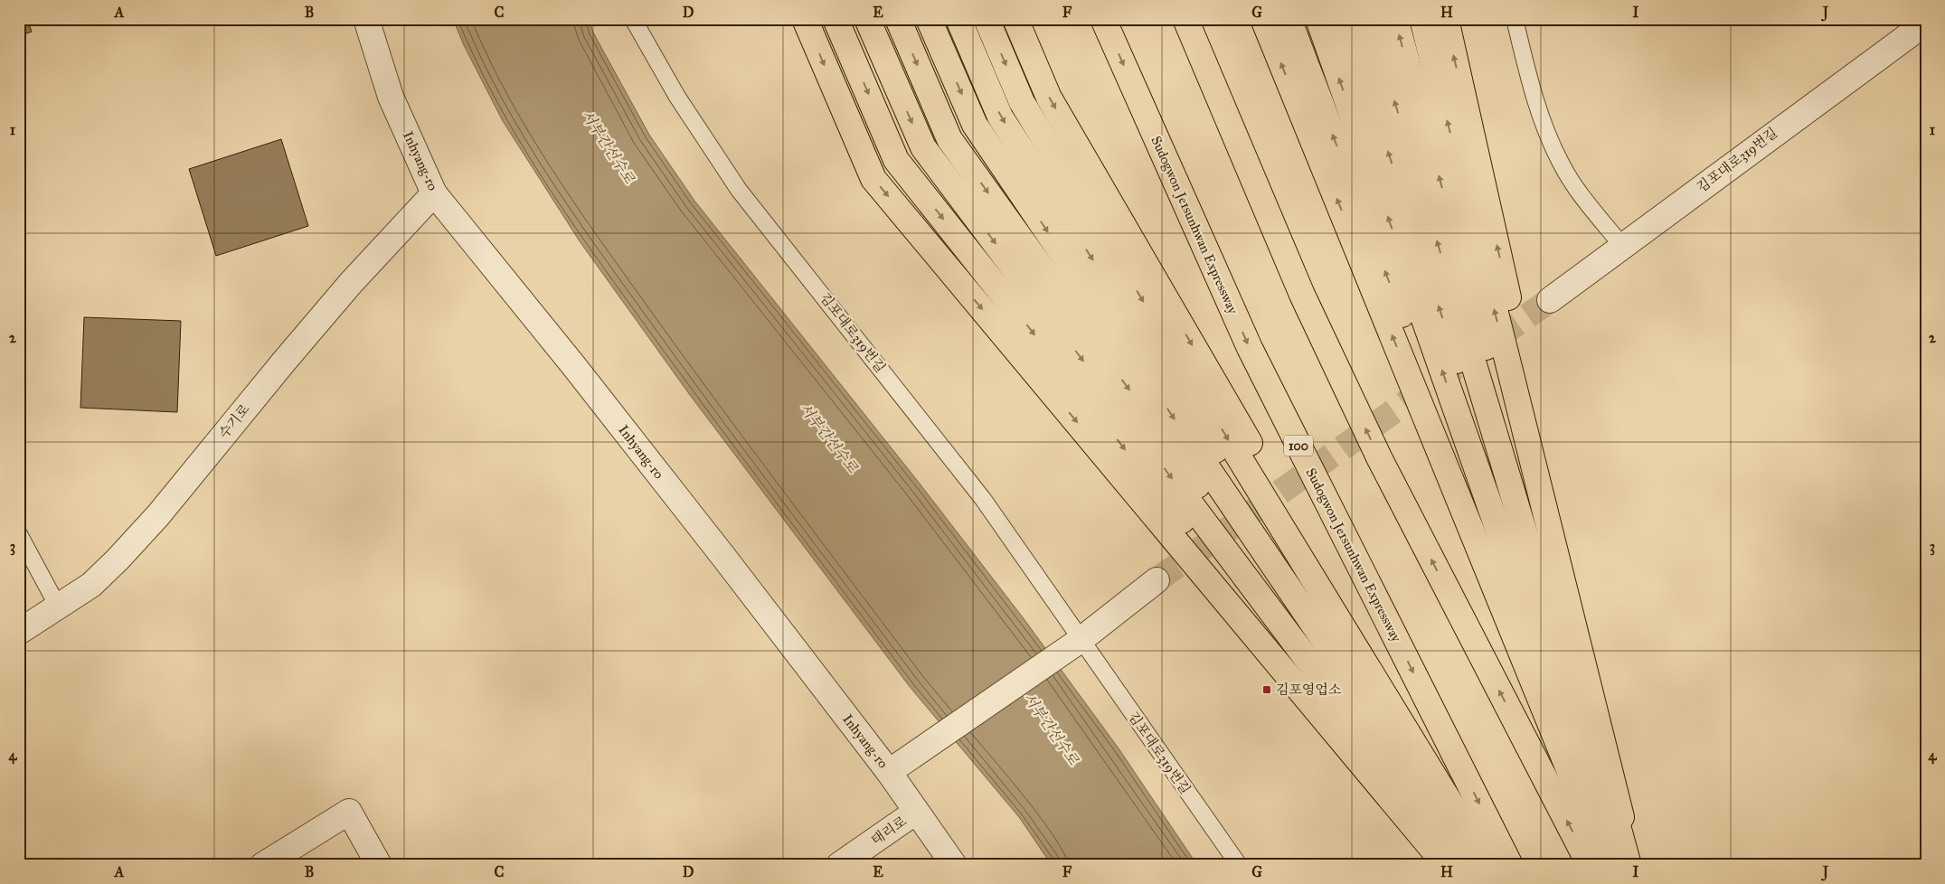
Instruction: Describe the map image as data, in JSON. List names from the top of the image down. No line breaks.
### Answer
{"streets":{"highway":["Sudogwon Je1sunhwan Expressway","100"],"street":["김포대로319번길","Inhyang-ro","수기로","태리로"]},"crossings":[["Inhyang-ro","수기로"],["Inhyang-ro","태리로"]],"water":["서부간선수로"],"places":{"transit":["김포영업소"]},"grid":{"columns":["A","B","C","D","E","F","G","H","I","J"],"rows":["1","2","3","4"]}}
